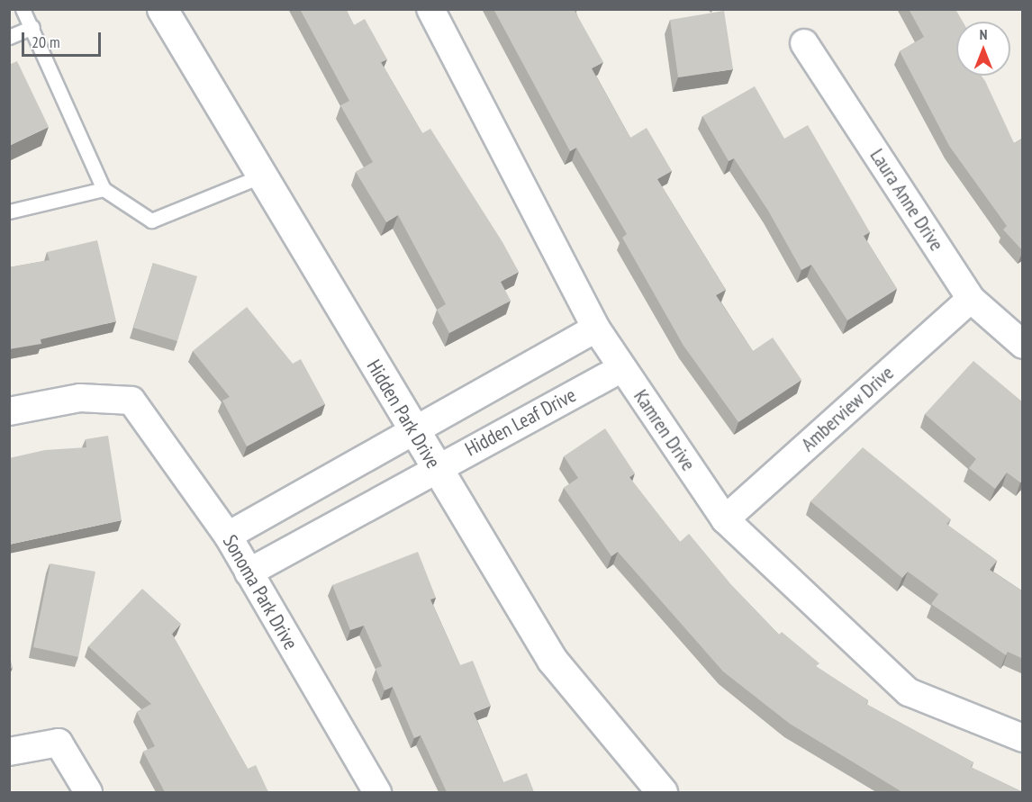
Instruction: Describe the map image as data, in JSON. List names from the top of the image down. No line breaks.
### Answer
{"streets":{"street":["Laura Anne Drive","Amberview Drive","Hidden Park Drive","Hidden Leaf Drive","Kamren Drive","Sonoma Park Drive"]},"crossings":[["Laura Anne Drive","Amberview Drive"],["Amberview Drive","Kamren Drive"],["Hidden Park Drive","Hidden Leaf Drive"],["Hidden Leaf Drive","Kamren Drive"],["Hidden Leaf Drive","Sonoma Park Drive"]],"scale_bar":"20 m","north":"top"}
